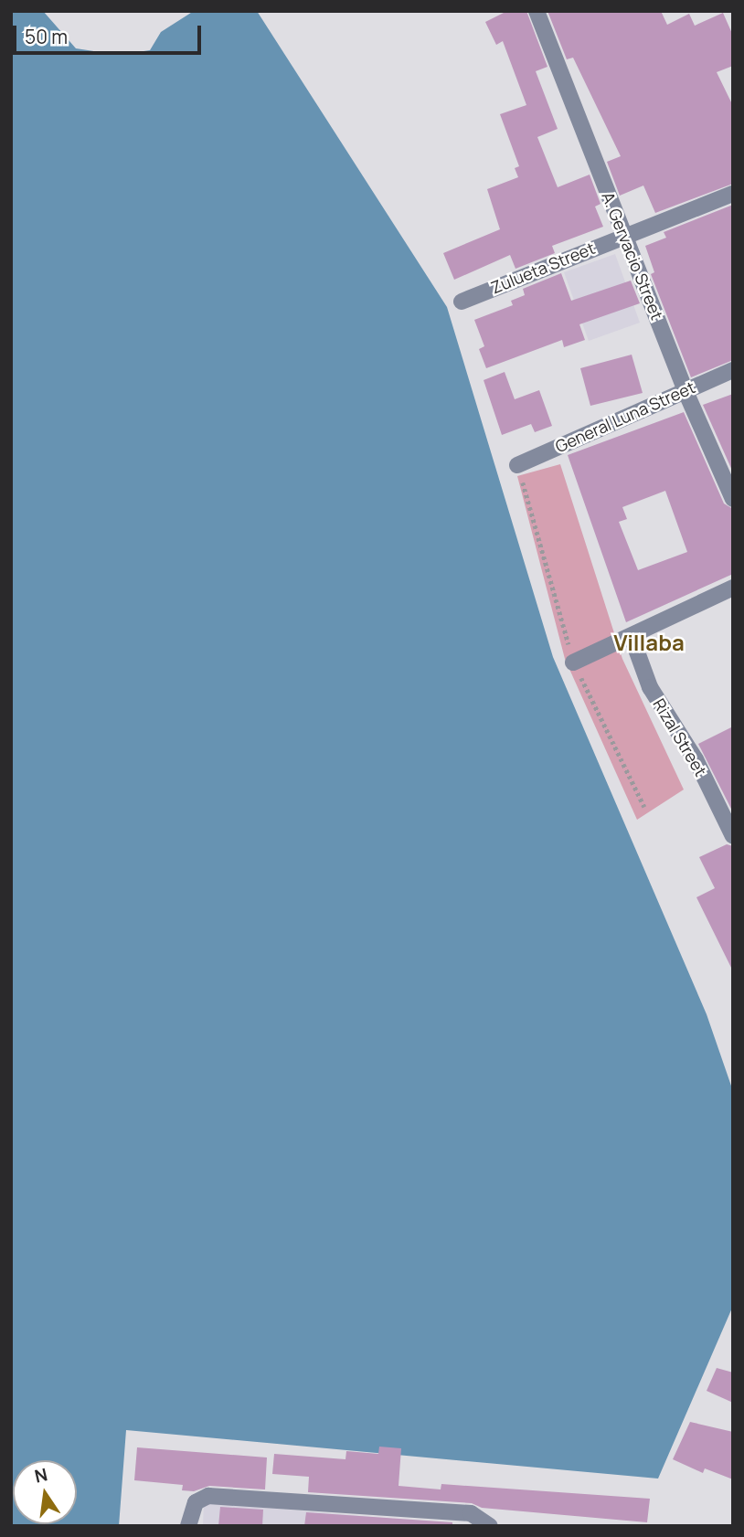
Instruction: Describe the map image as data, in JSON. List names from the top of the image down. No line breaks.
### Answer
{"streets":{"street":["A. Gervacio Street","Zulueta Street","General Luna Street","Rizal Street"]},"crossings":[["A. Gervacio Street","Zulueta Street"],["A. Gervacio Street","General Luna Street"]],"districts":["Villaba"],"scale_bar":"50 m","north":"top"}
